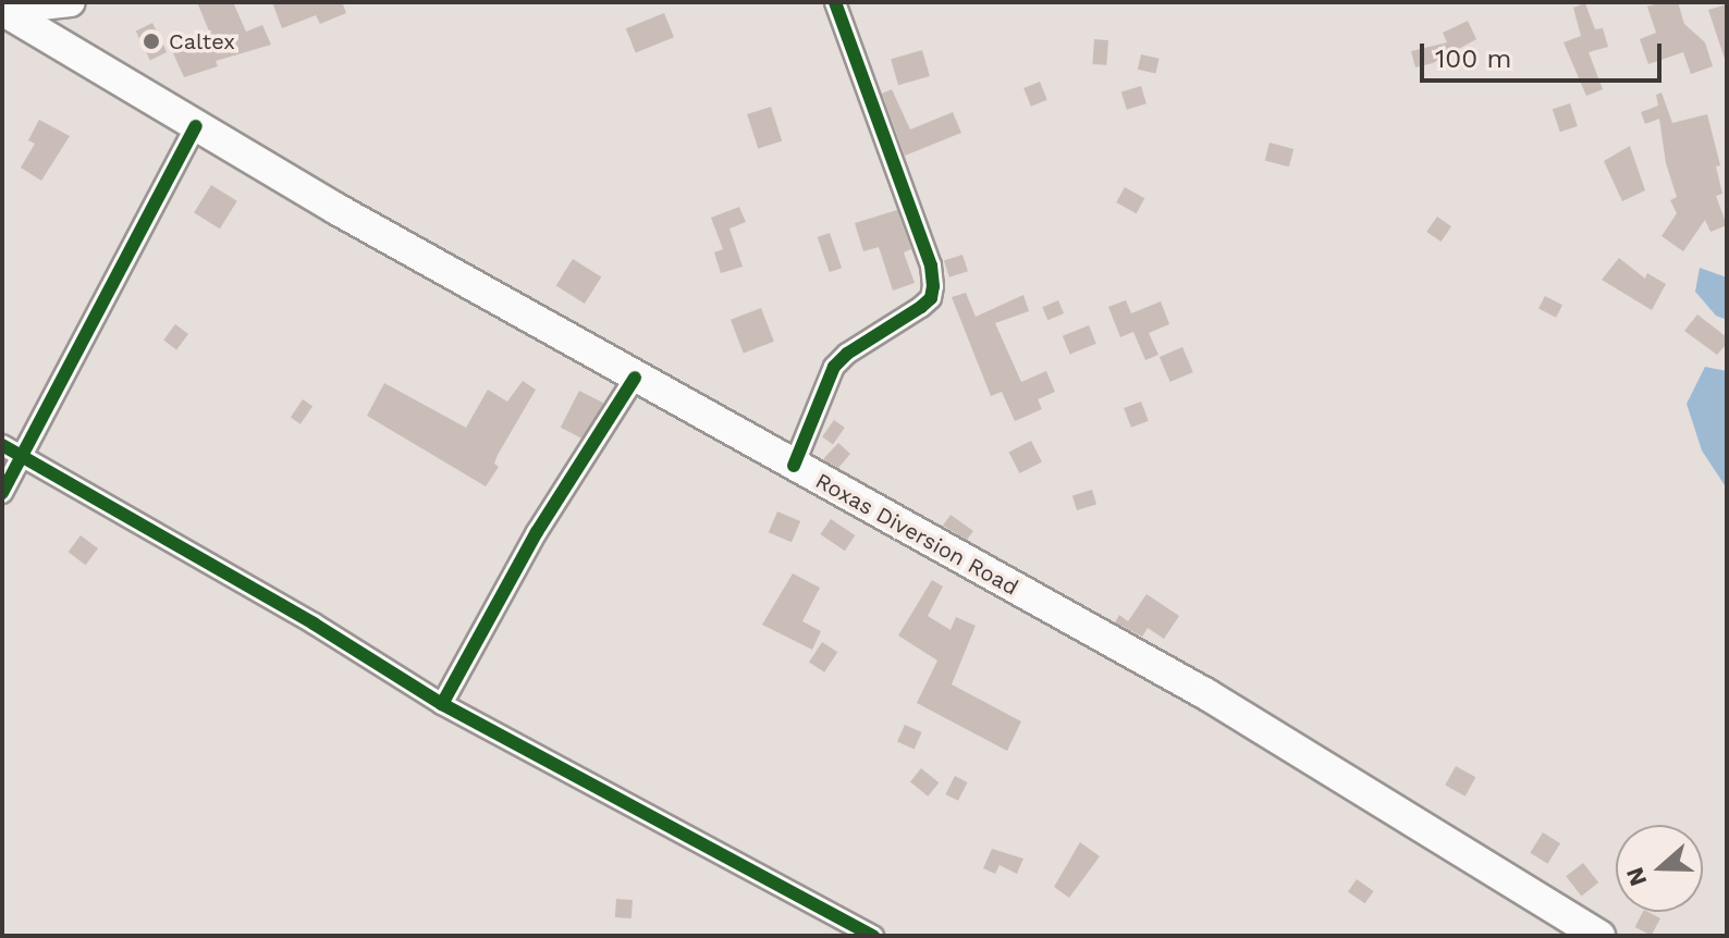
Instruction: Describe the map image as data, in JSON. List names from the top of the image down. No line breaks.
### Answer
{"streets":{"main road":["Roxas Diversion Road"]},"places":["Caltex"],"scale_bar":"100 m","north":"left"}
